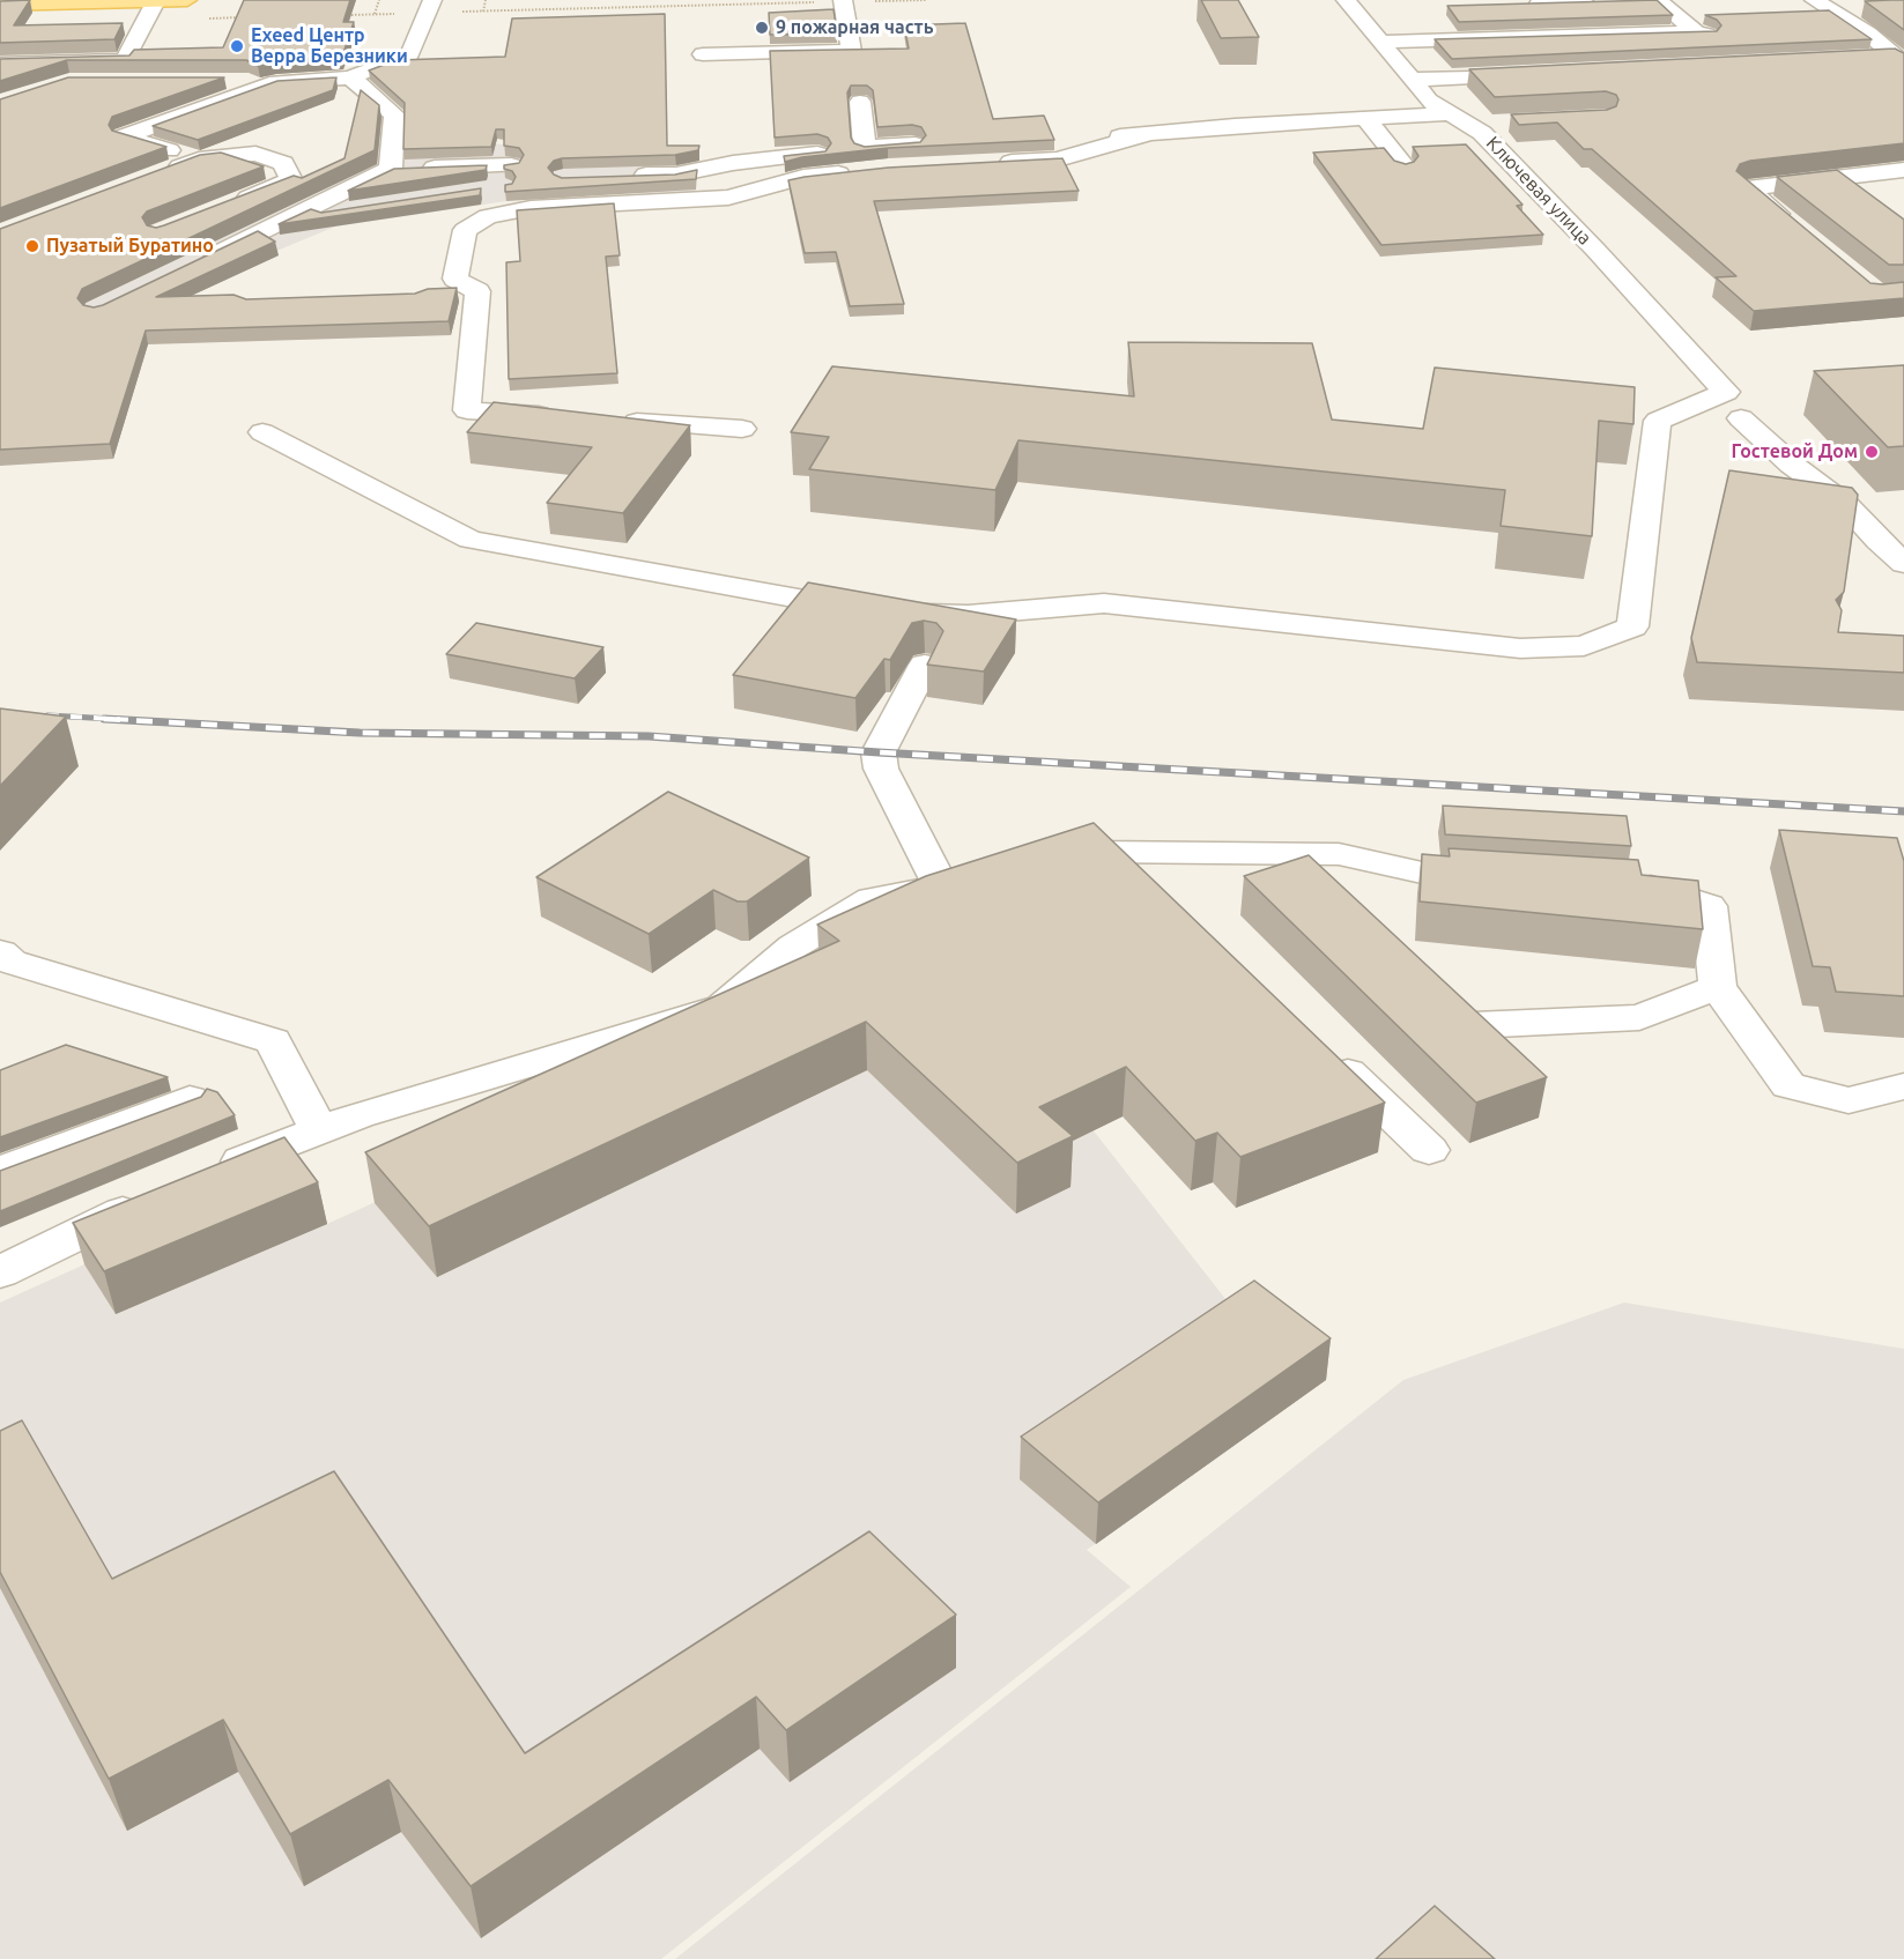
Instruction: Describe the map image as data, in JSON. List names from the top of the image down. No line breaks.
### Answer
{"streets":{"street":["Ключевая улица"]},"places":["9 пожарная часть","Exeed Центр Верра Березники","Пузатый Буратино","Гостевой Дом"]}
